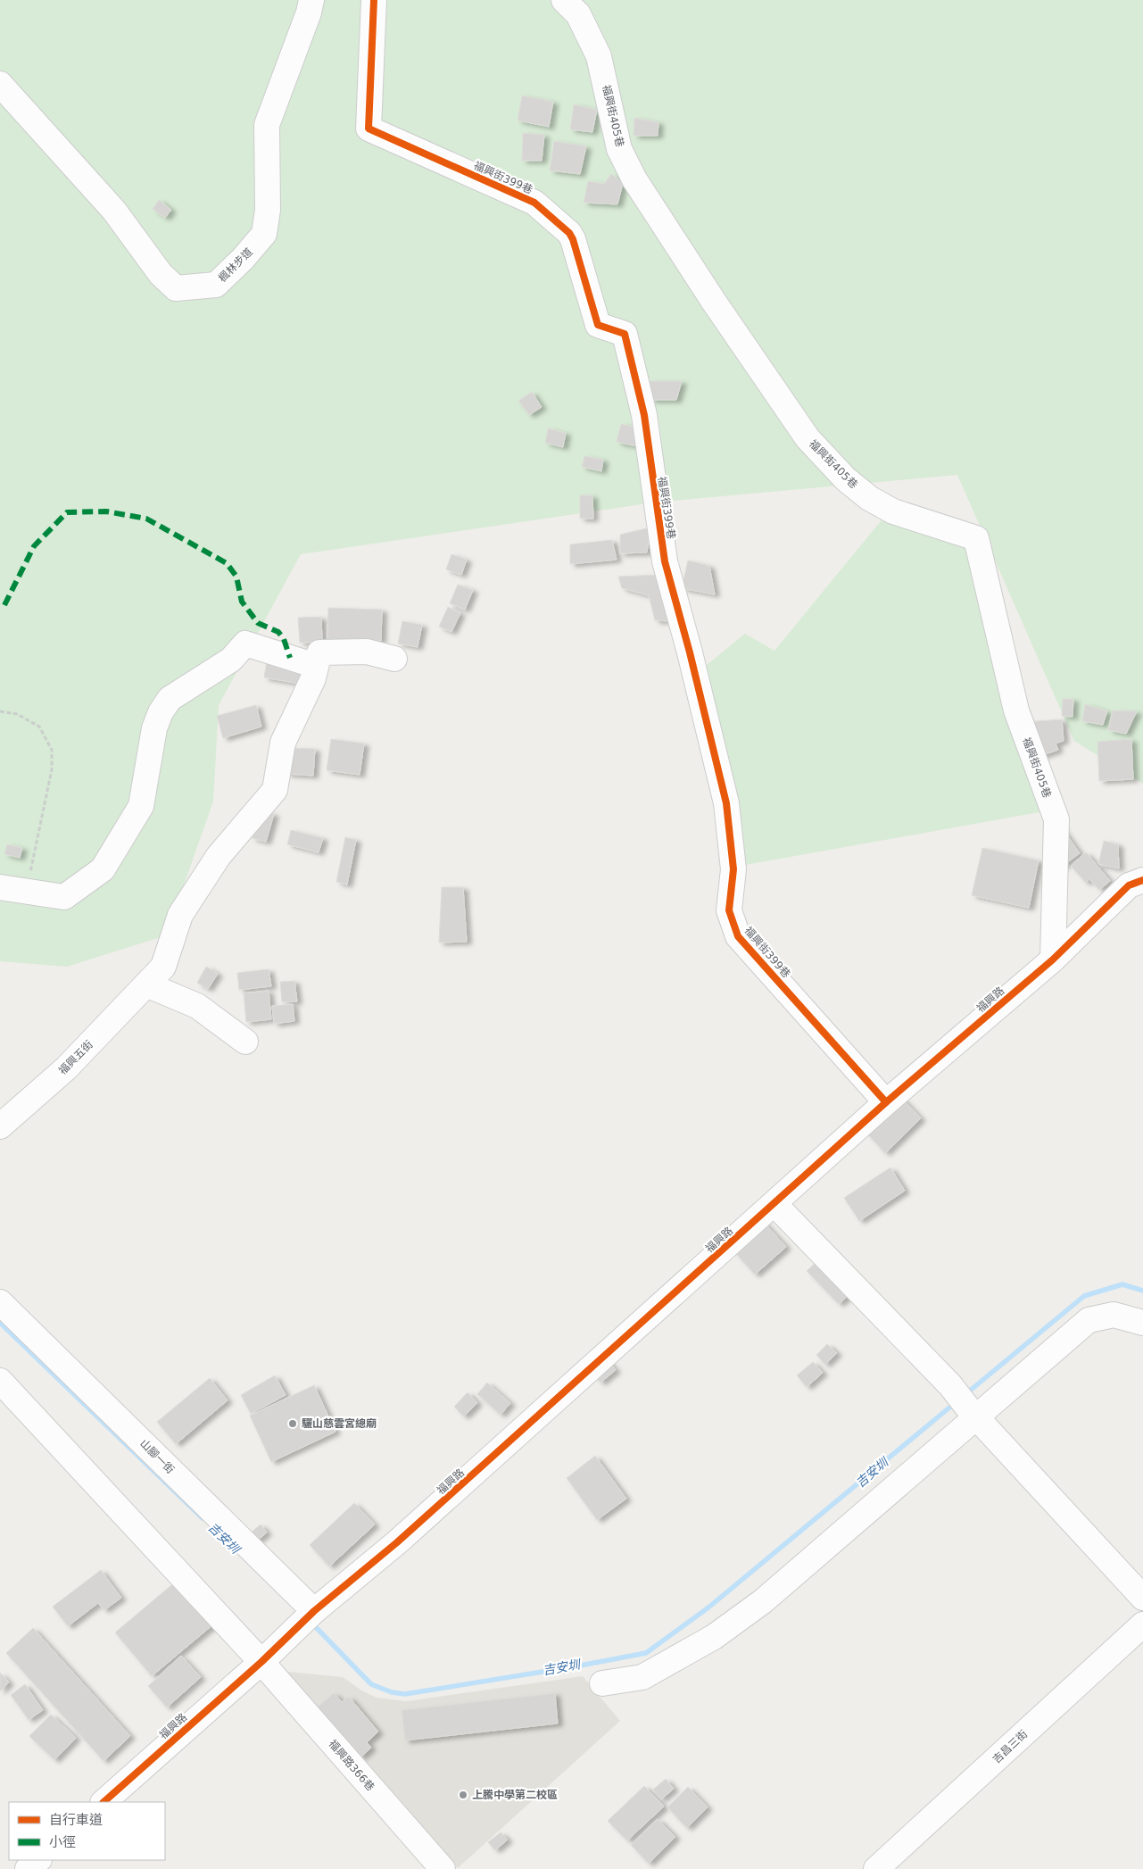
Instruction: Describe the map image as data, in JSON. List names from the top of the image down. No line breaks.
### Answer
{"streets":{"street":["福興街405巷","福興街399巷","楓林步道","福興路","福興五街","山腳一街","吉昌三街","福興路366巷"]},"crossings":[["福興街405巷","福興路"],["福興街399巷","福興路"],["福興路","山腳一街"],["福興路","福興路366巷"]],"water":["吉安圳"],"places":["驪山慈雲宮總廟","上騰中學第二校區"],"legend":["自行車道","小徑"]}
